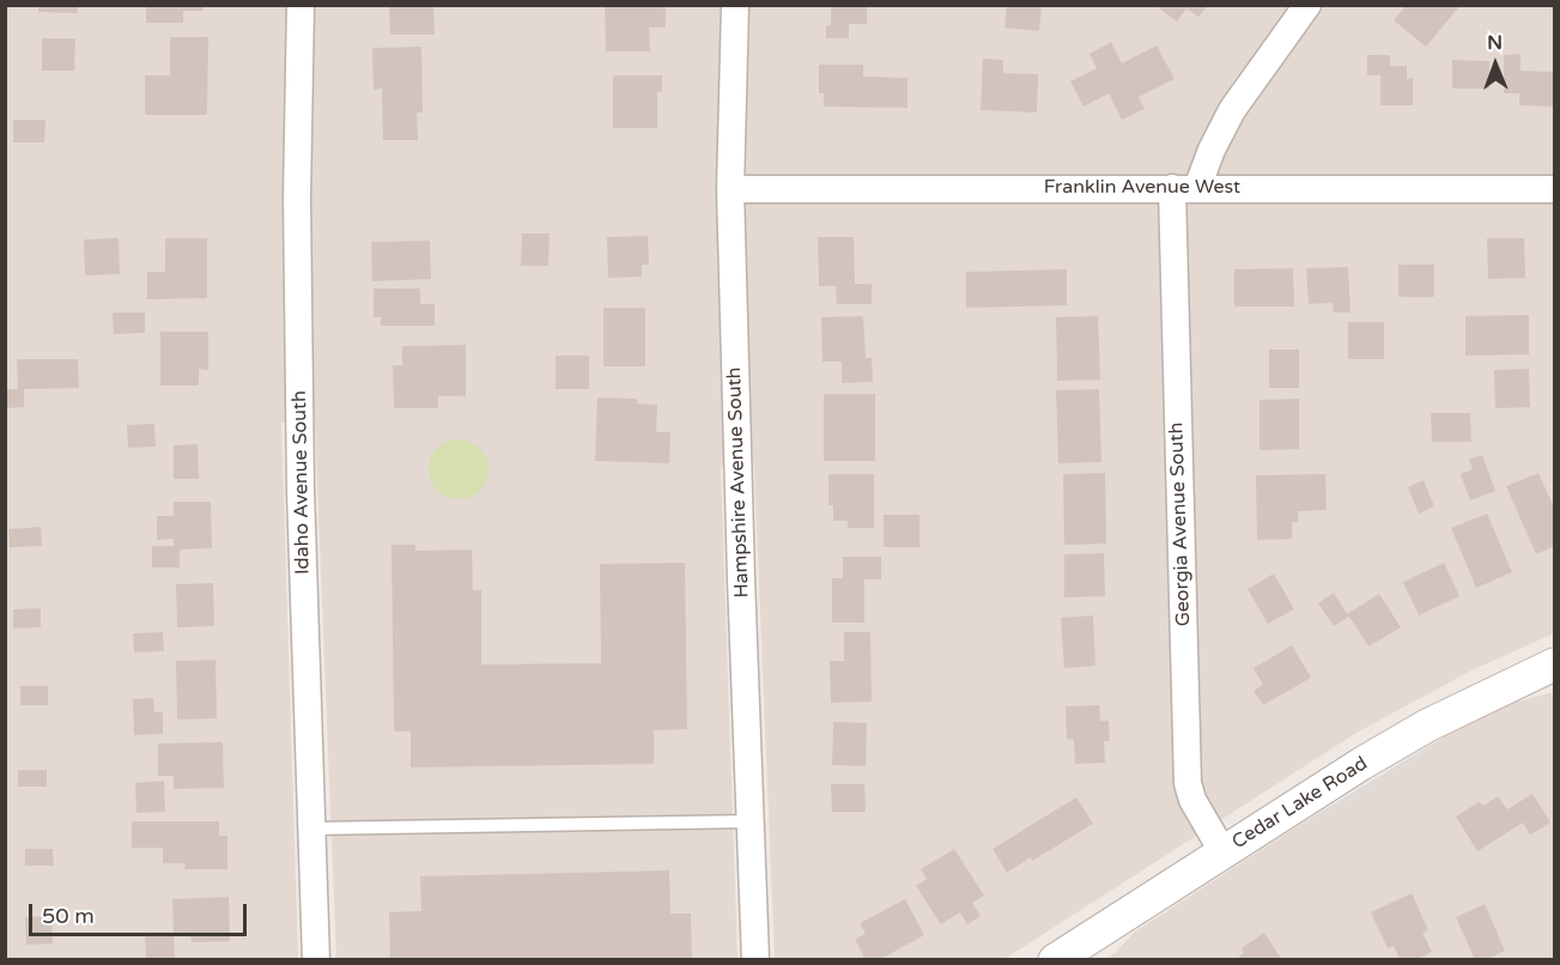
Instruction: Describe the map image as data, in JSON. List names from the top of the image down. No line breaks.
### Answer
{"streets":{"street":["Franklin Avenue West","Idaho Avenue South","Hampshire Avenue South","Georgia Avenue South","Cedar Lake Road"]},"crossings":[["Franklin Avenue West","Hampshire Avenue South"],["Franklin Avenue West","Georgia Avenue South"],["Georgia Avenue South","Cedar Lake Road"]],"scale_bar":"50 m","north":"top"}
